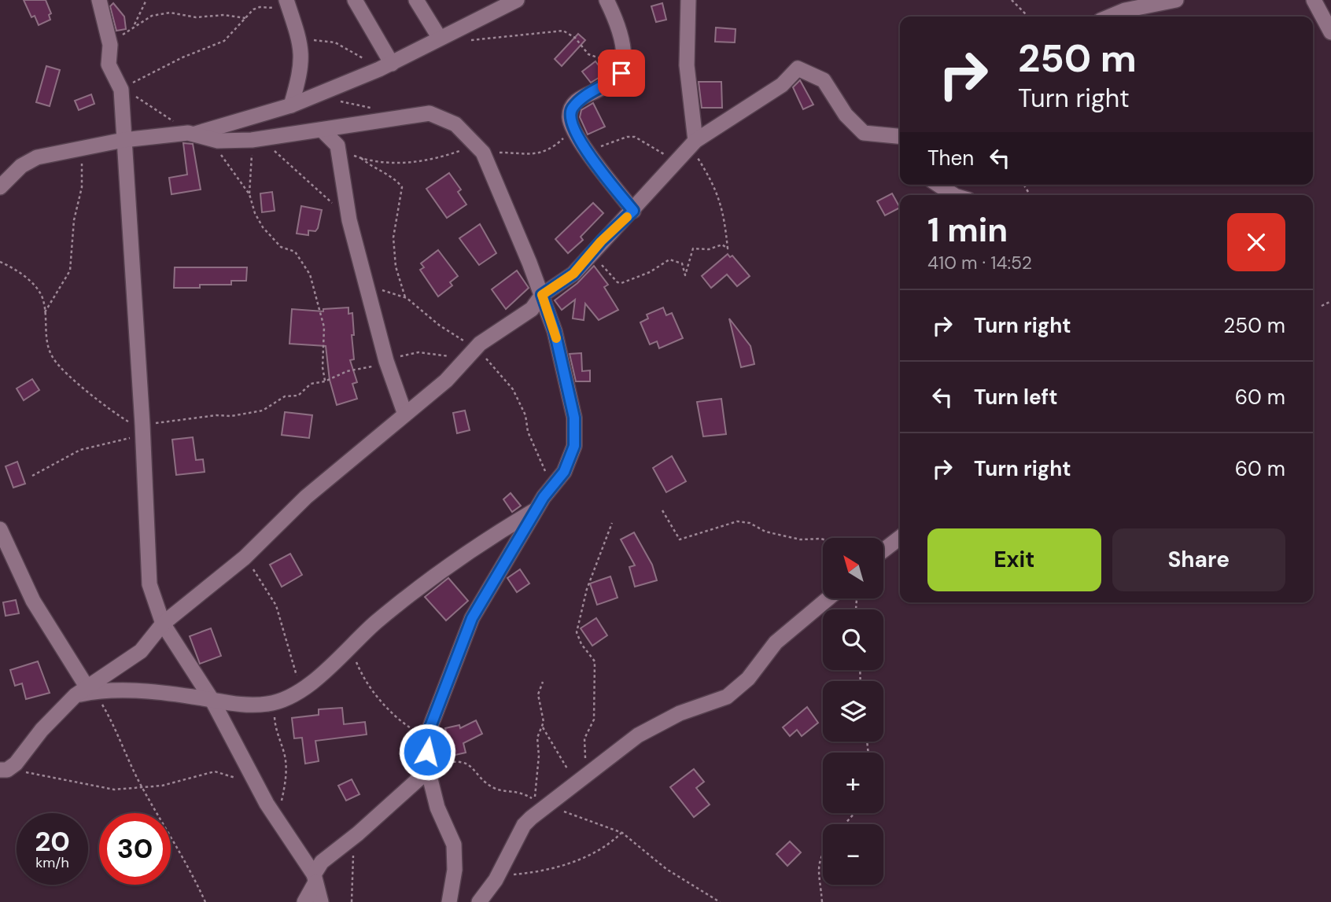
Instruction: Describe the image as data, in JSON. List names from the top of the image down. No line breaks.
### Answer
{"north":"top left","page":{"turn":["250 m","Turn right"],"then":"Then","heading":["1 min","410 m · 14:52"],"list":[{"name":"Turn right","value":"250 m"},{"name":"Turn left","value":"60 m"},{"name":"Turn right","value":"60 m"}],"buttons":["Exit","Share"],"map_buttons":["+","−"],"speed":"20 km/h","limit":"30"}}
